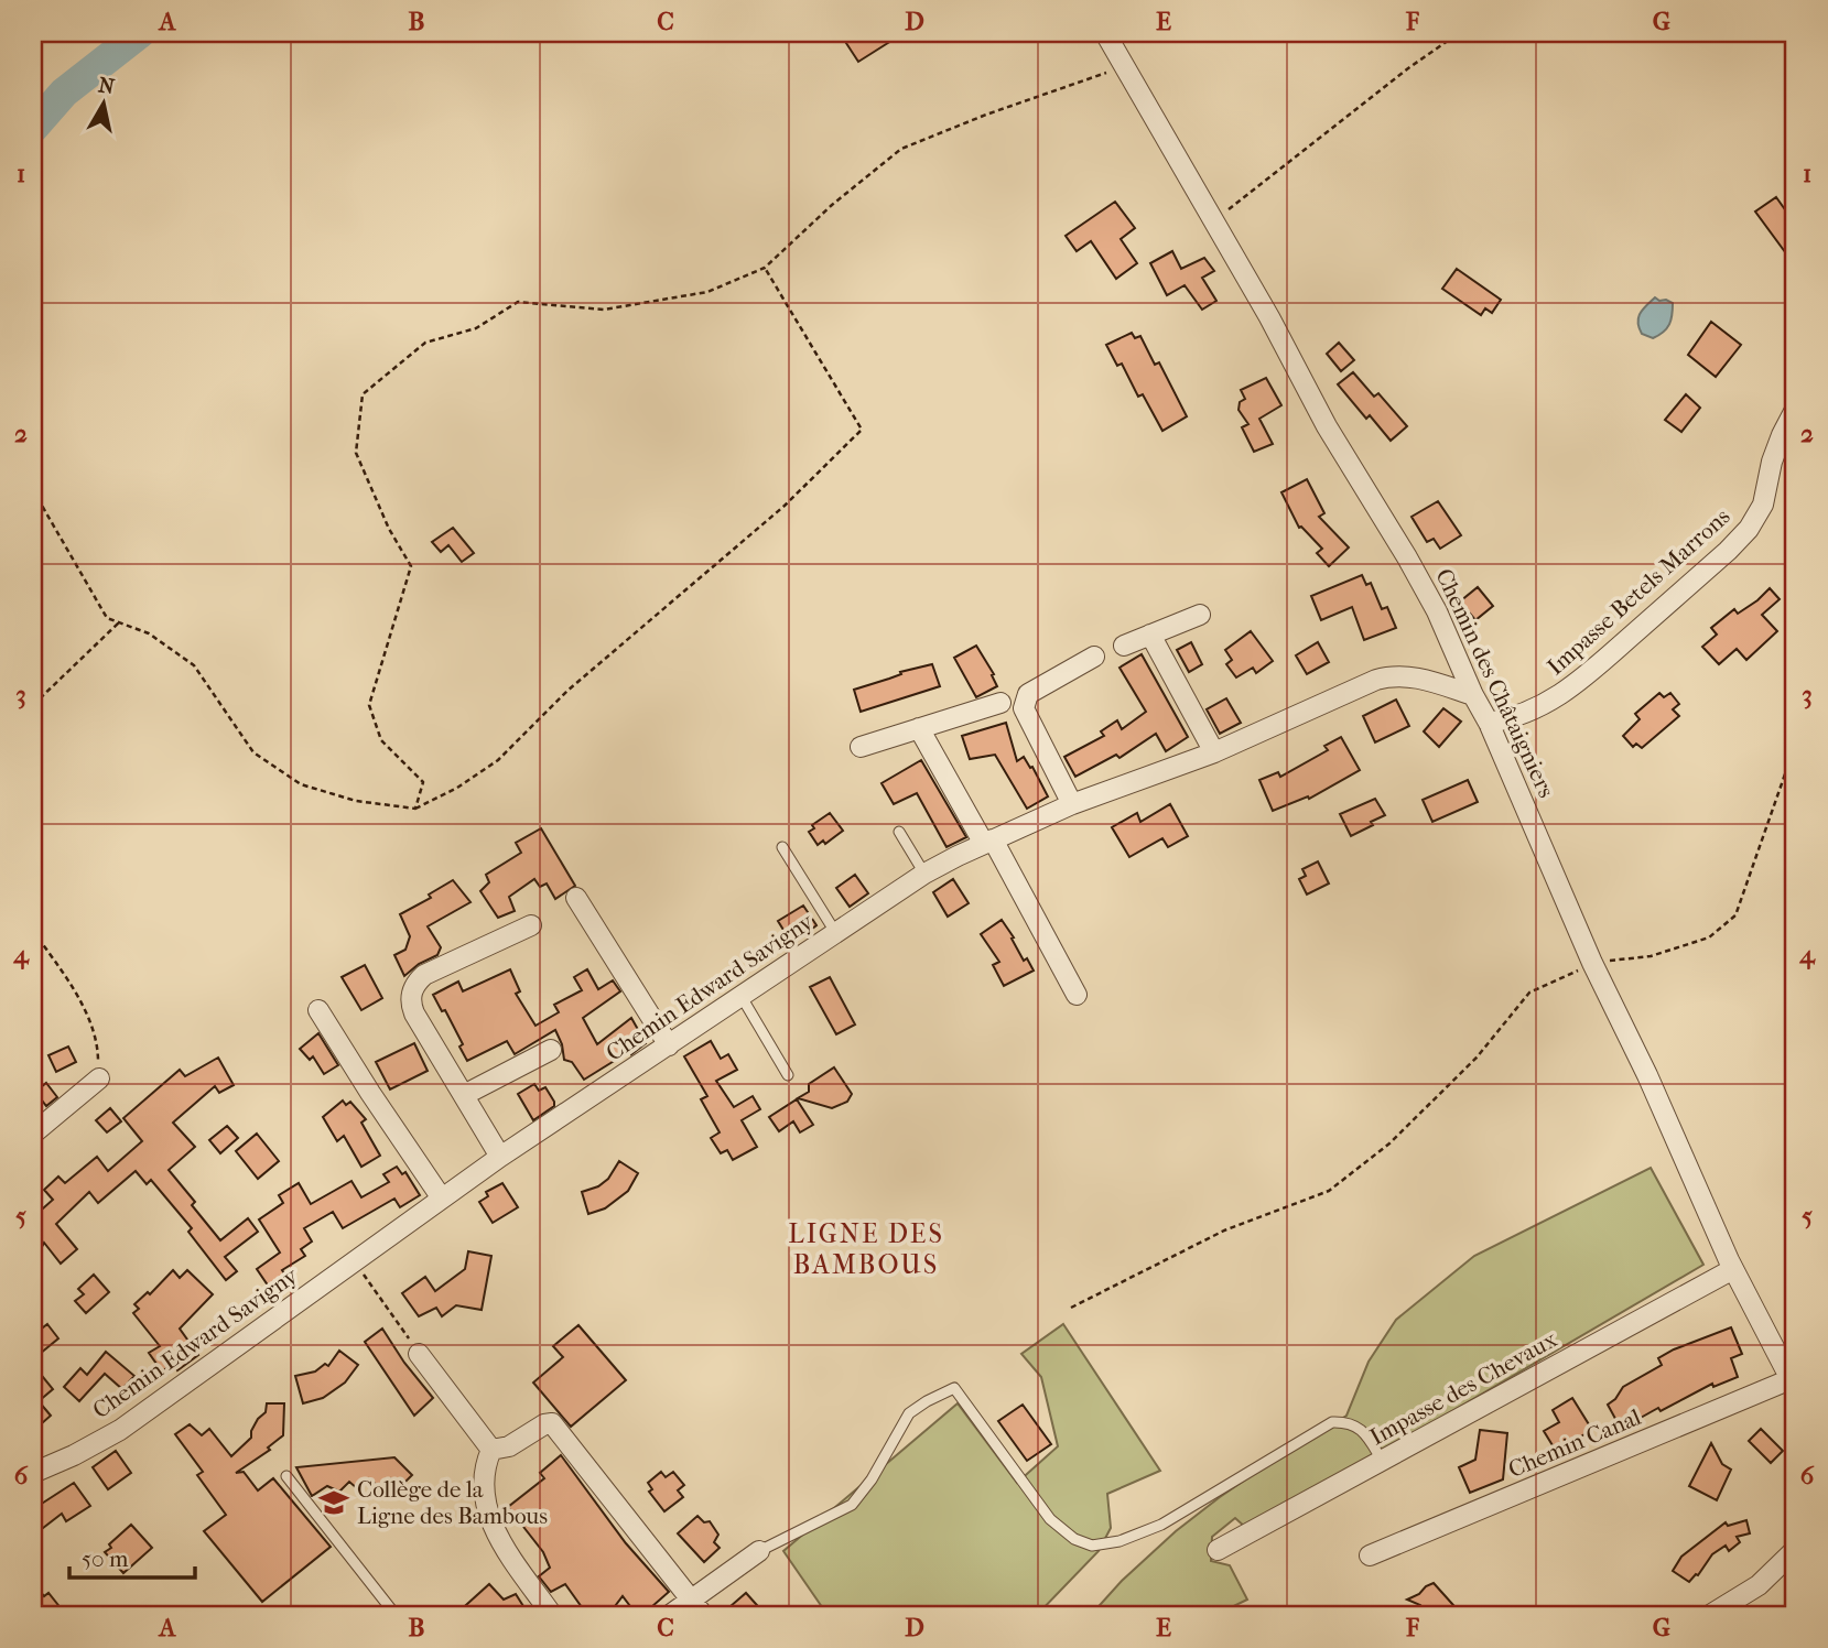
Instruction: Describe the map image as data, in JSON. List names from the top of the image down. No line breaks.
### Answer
{"streets":{"street":["Impasse Betels Marrons","Chemin des Châtaigniers","Chemin Edward Savigny","Impasse des Chevaux","Chemin Canal"]},"crossings":[["Impasse Betels Marrons","Chemin des Châtaigniers"],["Chemin des Châtaigniers","Chemin Edward Savigny"],["Chemin des Châtaigniers","Impasse des Chevaux"],["Chemin des Châtaigniers","Chemin Canal"]],"districts":["LIGNE DES BAMBOUS"],"places":{"school or university":["Collège de la Ligne des Bambous"]},"scale_bar":"50 m","north":"top","grid":{"columns":["A","B","C","D","E","F","G"],"rows":["1","2","3","4","5","6"]}}
